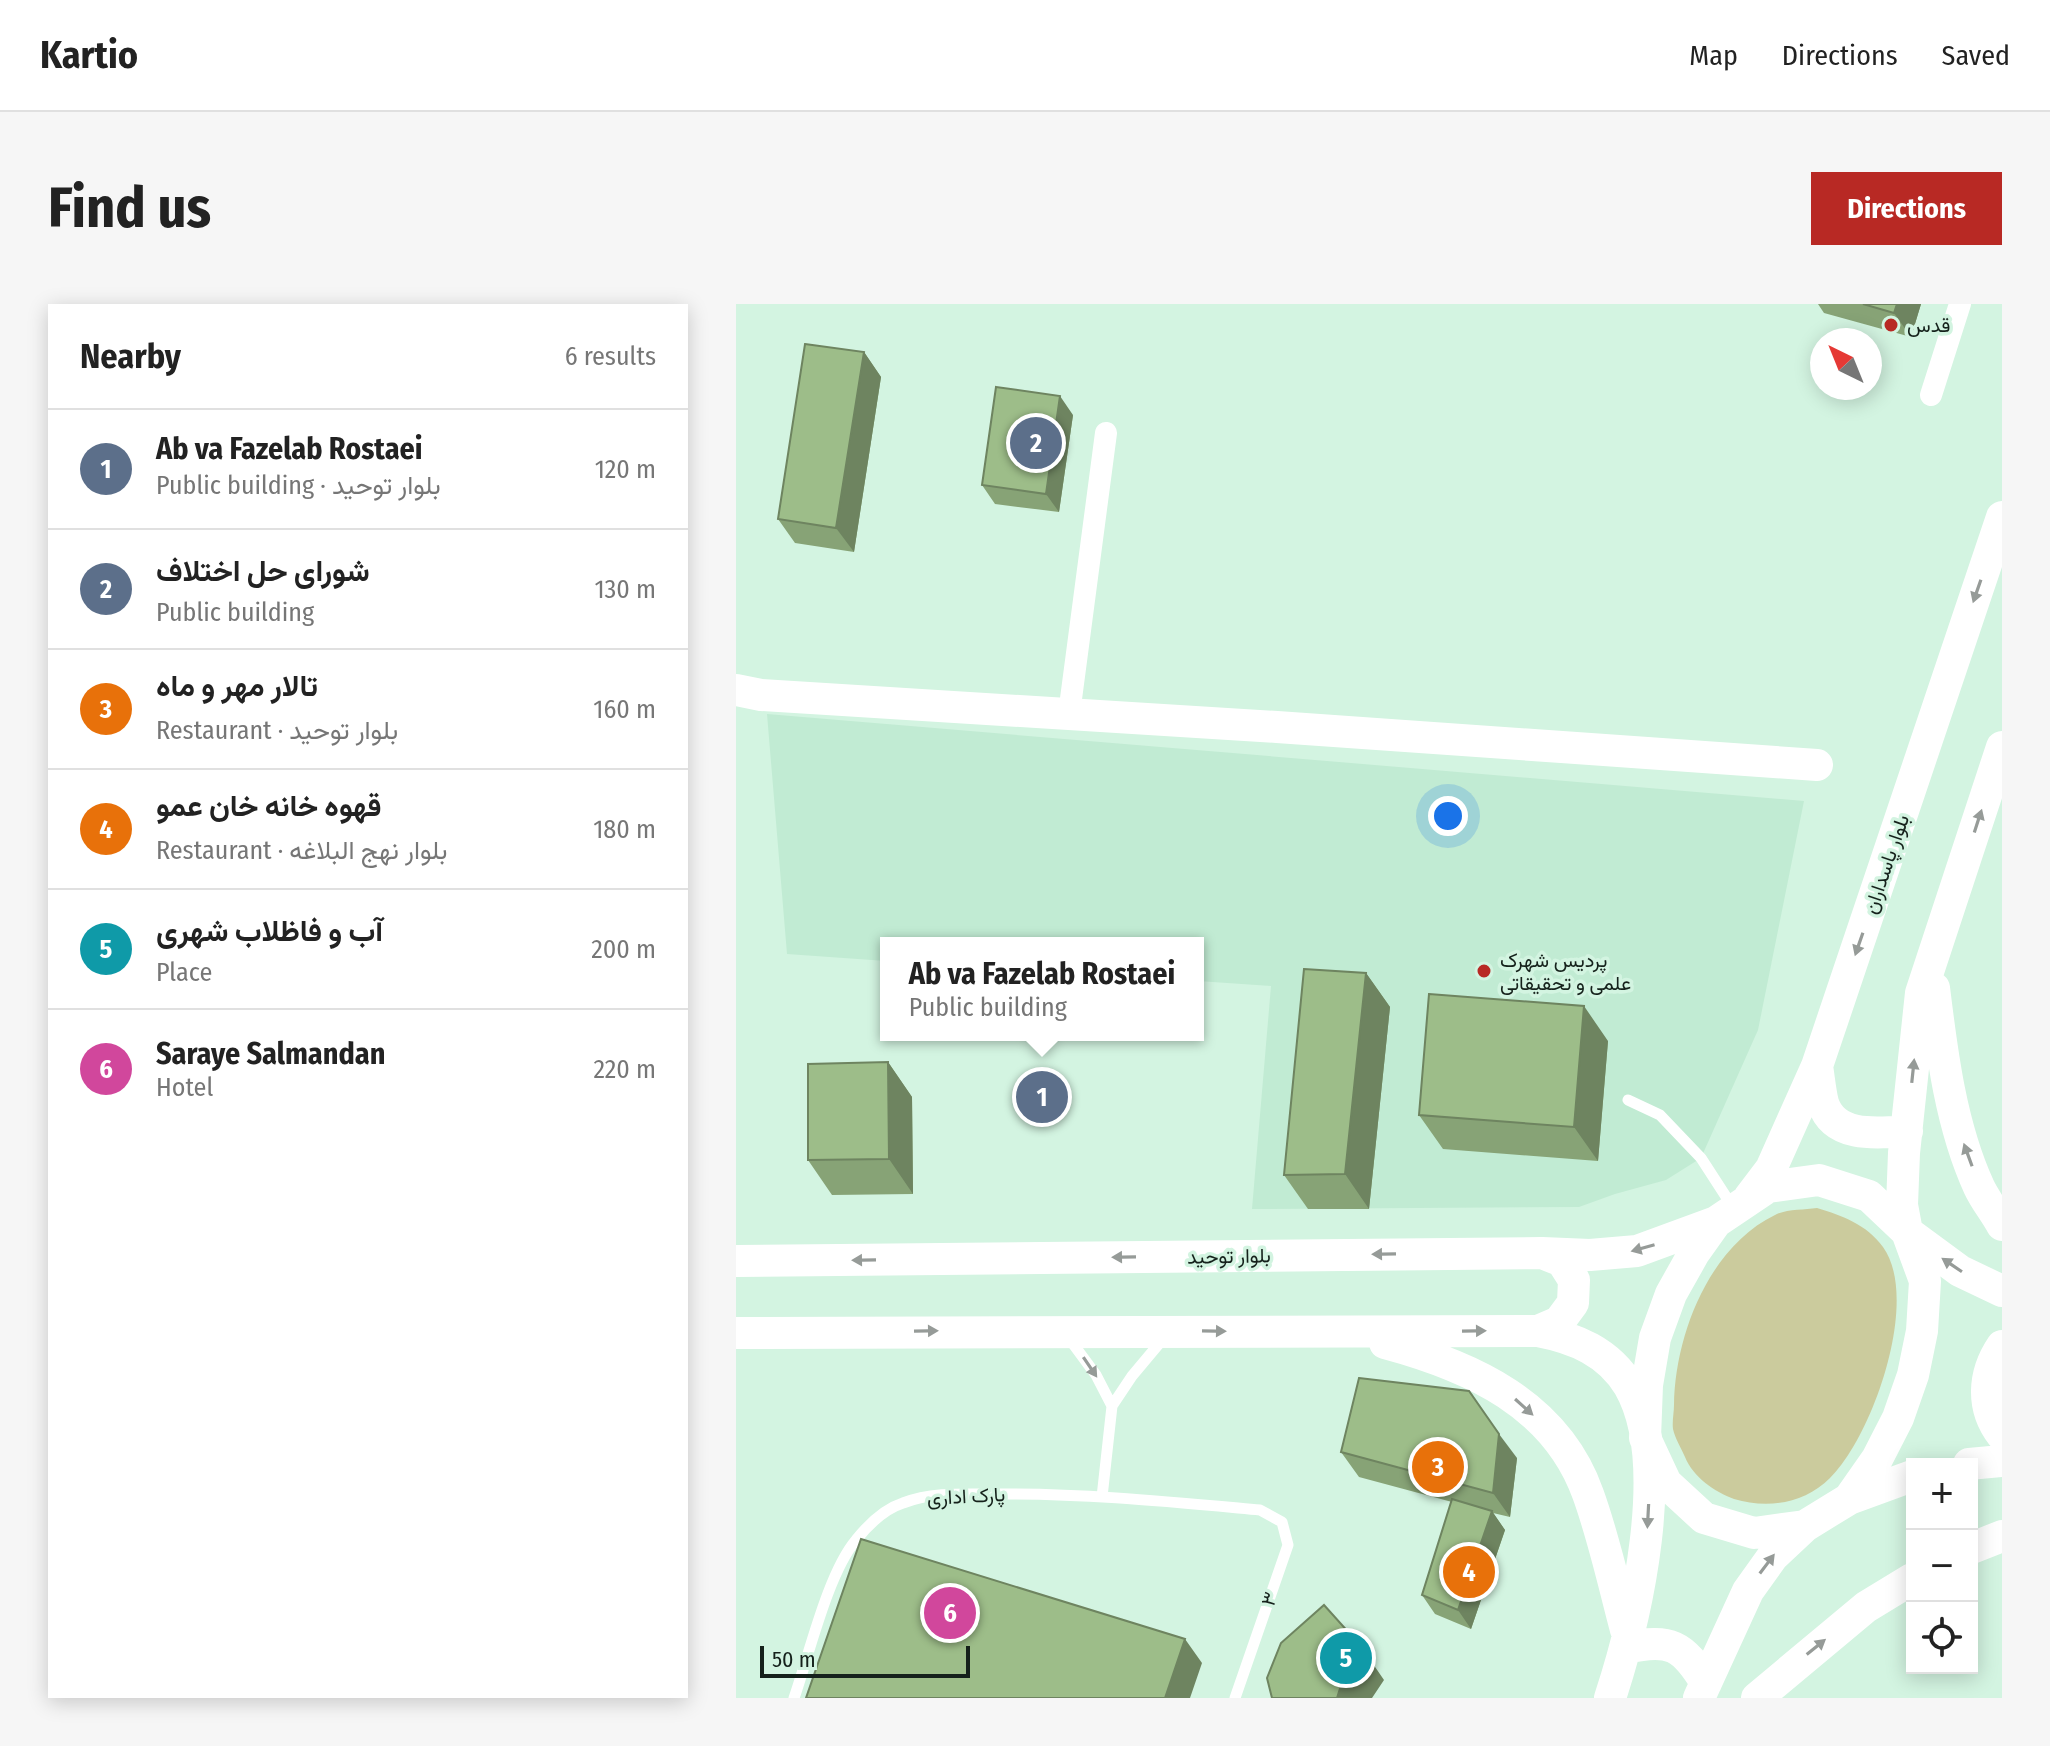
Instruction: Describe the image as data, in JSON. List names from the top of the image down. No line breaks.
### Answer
{"streets":{"main road":["بلوار پاسداران","بلوار توحید"],"lane":["پارک اداری","۳"]},"crossings":[["بلوار پاسداران","بلوار توحید"],["پارک اداری","۳"]],"places":["قدس","پردیس شهرک علمی و تحقیقاتی"],"scale_bar":"50 m","north":"top left","page":{"header":"Kartio","nav":["Map","Directions","Saved"],"buttons":"Directions","title":"Find us","heading":["Nearby","6 results"],"list":[{"mark":"1","name":"Ab va Fazelab Rostaei","note":"Public building · بلوار توحید","value":"120 m"},{"mark":"2","name":"شورای حل اختلاف","note":"Public building","value":"130 m"},{"mark":"3","name":"تالار مهر و ماه","note":"Restaurant · بلوار توحید","value":"160 m"},{"mark":"4","name":"قهوه خانه خان عمو","note":"Restaurant · بلوار نهج البلاغه","value":"180 m"},{"mark":"5","name":"آب و فاظلاب شهری","note":"Place","value":"200 m"},{"mark":"6","name":"Saraye Salmandan","note":"Hotel","value":"220 m"}],"pins":["2","1","3","4","6","5"],"popup":["Ab va Fazelab Rostaei","Public building"],"map_buttons":["+","−"],"scale":"50 m"}}
